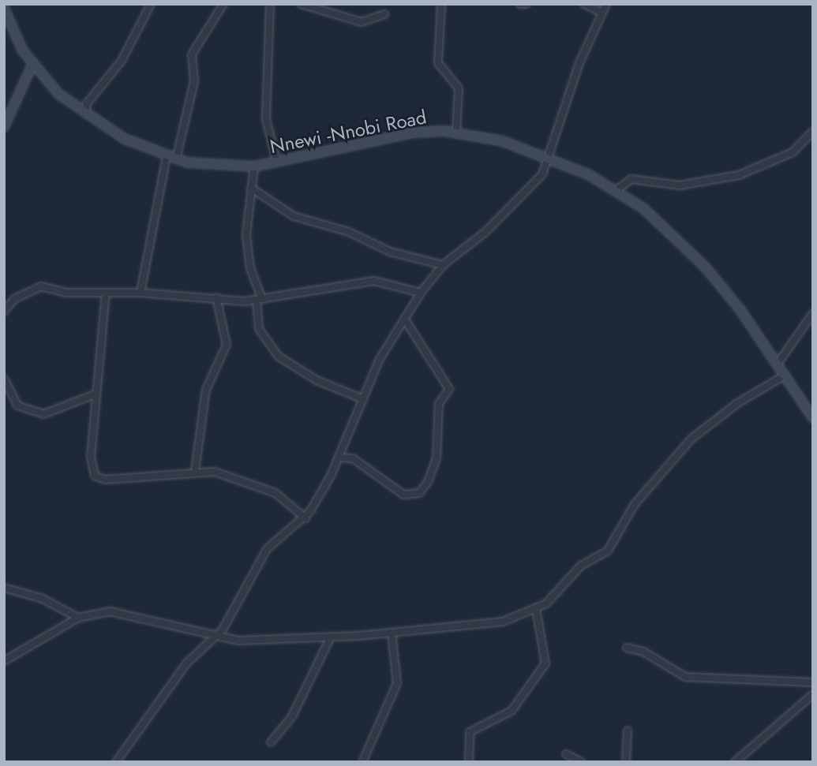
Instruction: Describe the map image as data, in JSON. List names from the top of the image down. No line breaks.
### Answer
{"streets":{"main road":["Nnewi -Nnobi Road"]}}
